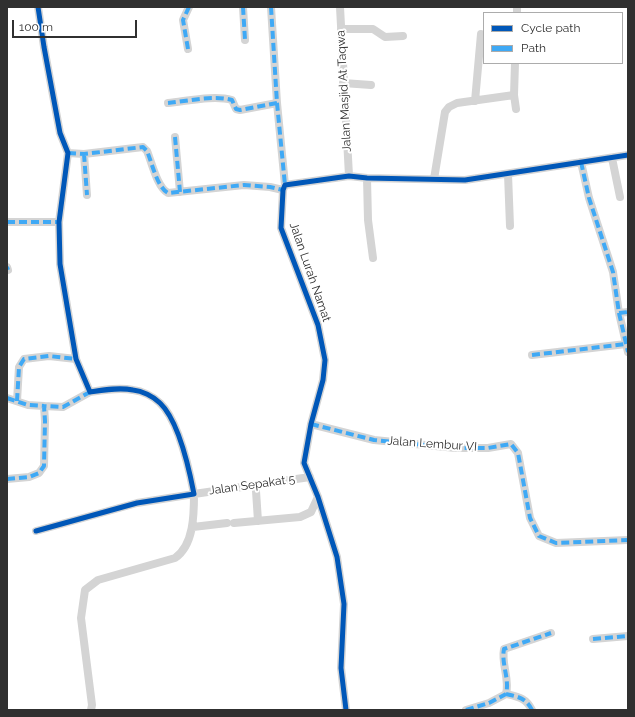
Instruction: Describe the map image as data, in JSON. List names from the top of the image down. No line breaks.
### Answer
{"streets":{"street":["Jalan Masjid At Taqwa","Jalan Lurah Namat","Jalan Lembur VI","Jalan Sepakat 5"]},"crossings":[["Jalan Lurah Namat","Jalan Lembur VI"],["Jalan Lurah Namat","Jalan Sepakat 5"]],"legend":["Cycle path","Path"],"scale_bar":"100 m"}
